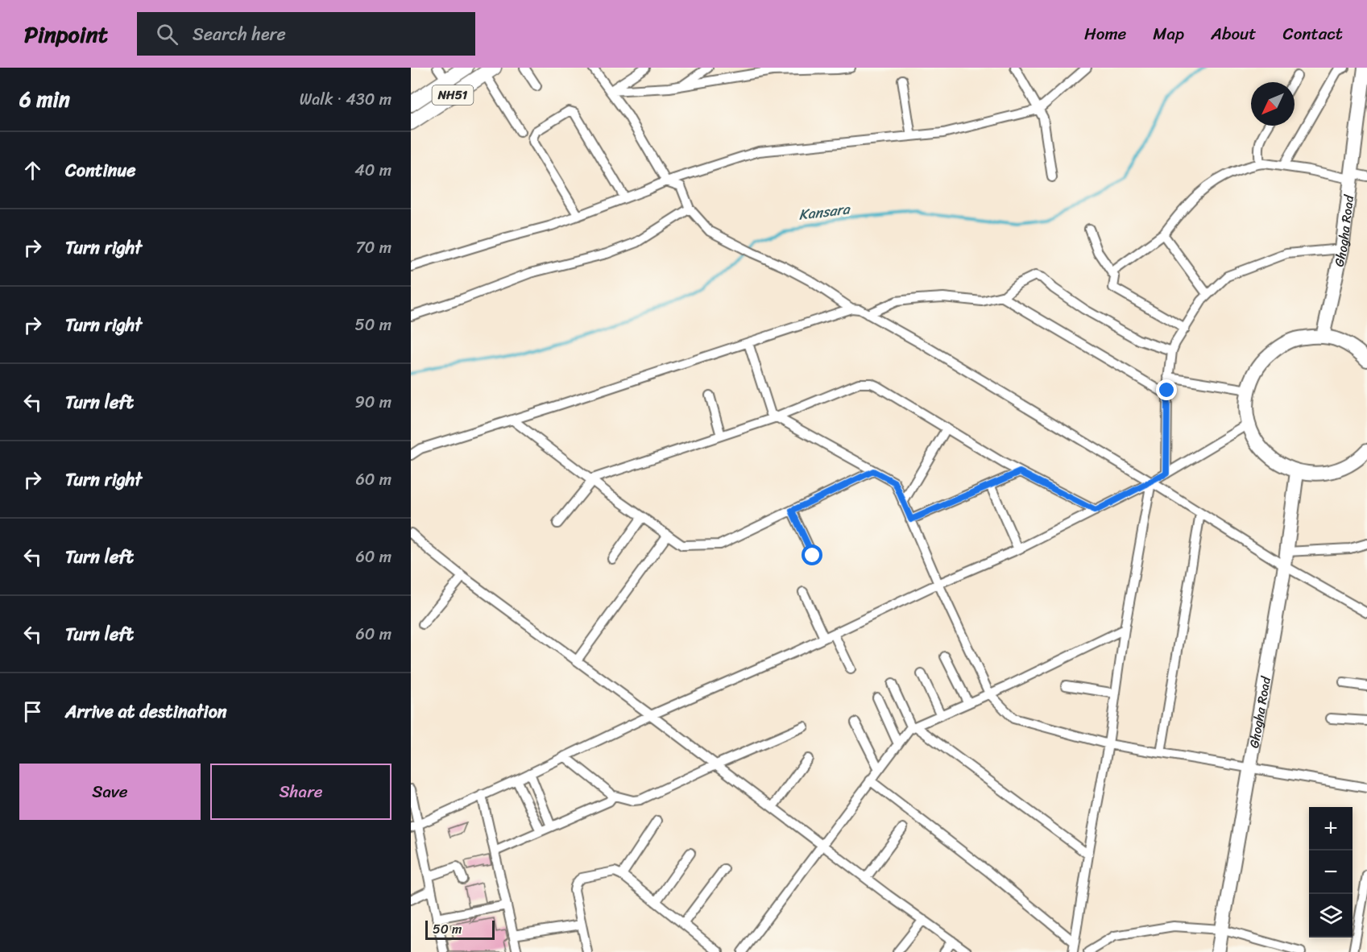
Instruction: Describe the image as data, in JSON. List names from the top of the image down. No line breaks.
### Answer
{"streets":{"highway":["NH51"],"main road":["Ghogha Road"]},"water":["Kansara"],"scale_bar":"50 m","north":"bottom left","page":{"header":"Pinpoint","search":"Search here","nav":["Home","Map","About","Contact"],"heading":["6 min","Walk · 430 m"],"list":[["Continue","40 m"],["Turn right","70 m"],["Turn right","50 m"],["Turn left","90 m"],["Turn right","60 m"],["Turn left","60 m"],["Turn left","60 m"],"Arrive at destination"],"buttons":["Save","Share"],"map_buttons":["+","−"],"scale":"50 m"}}
